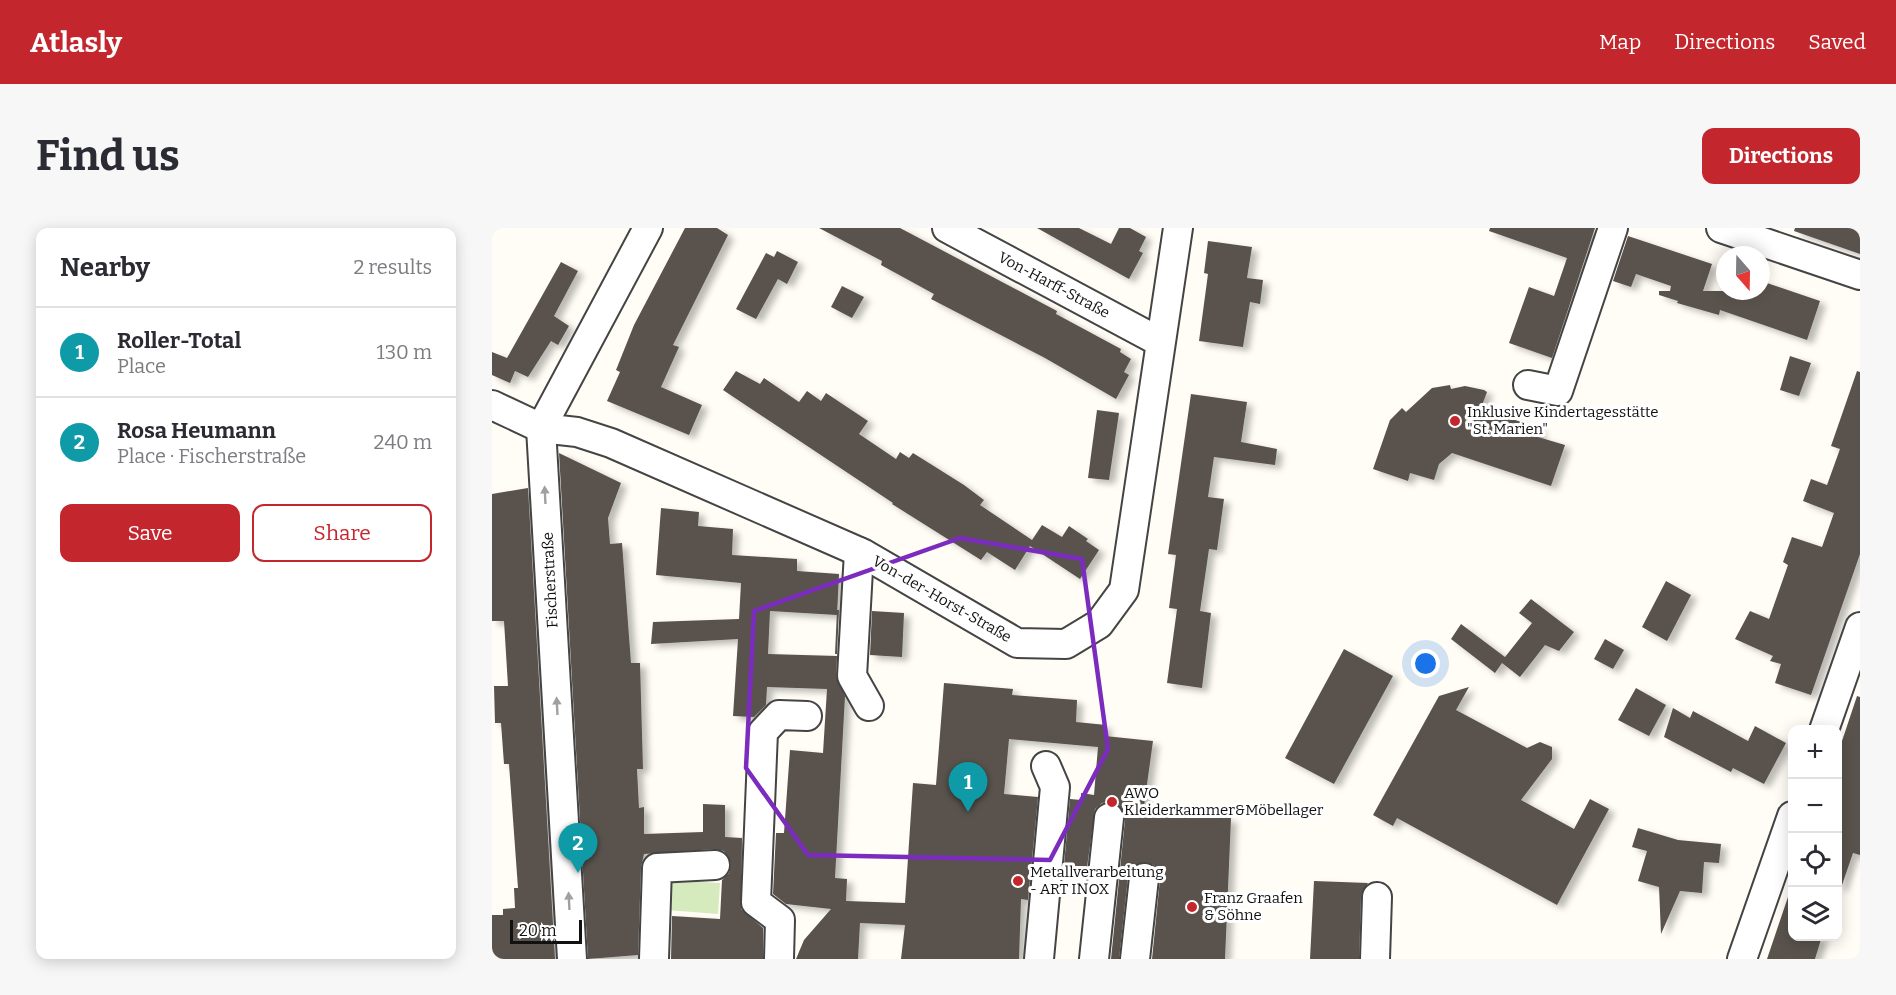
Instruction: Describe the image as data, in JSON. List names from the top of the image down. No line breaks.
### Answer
{"streets":{"street":["Von-Harff-Straße","Fischerstraße","Von-der-Horst-Straße"]},"crossings":[["Von-Harff-Straße","Von-der-Horst-Straße"],["Fischerstraße","Von-der-Horst-Straße"]],"one_way":["Fischerstraße"],"places":["Inklusive Kindertagesstätte \"St. Marien\"","AWO Kleiderkammer&Möbellager","Metallverarbeitung - ART INOX","Franz Graafen & Söhne"],"scale_bar":"20 m","north":"bottom","page":{"header":"Atlasly","nav":["Map","Directions","Saved"],"buttons":["Directions",["Save","Share"]],"title":"Find us","heading":["Nearby","2 results"],"list":[{"mark":"1","name":"Roller-Total","note":"Place","value":"130 m"},{"mark":"2","name":"Rosa Heumann","note":"Place · Fischerstraße","value":"240 m"}],"map_buttons":["+","−"],"pins":["1","2"],"scale":"20 m"}}
